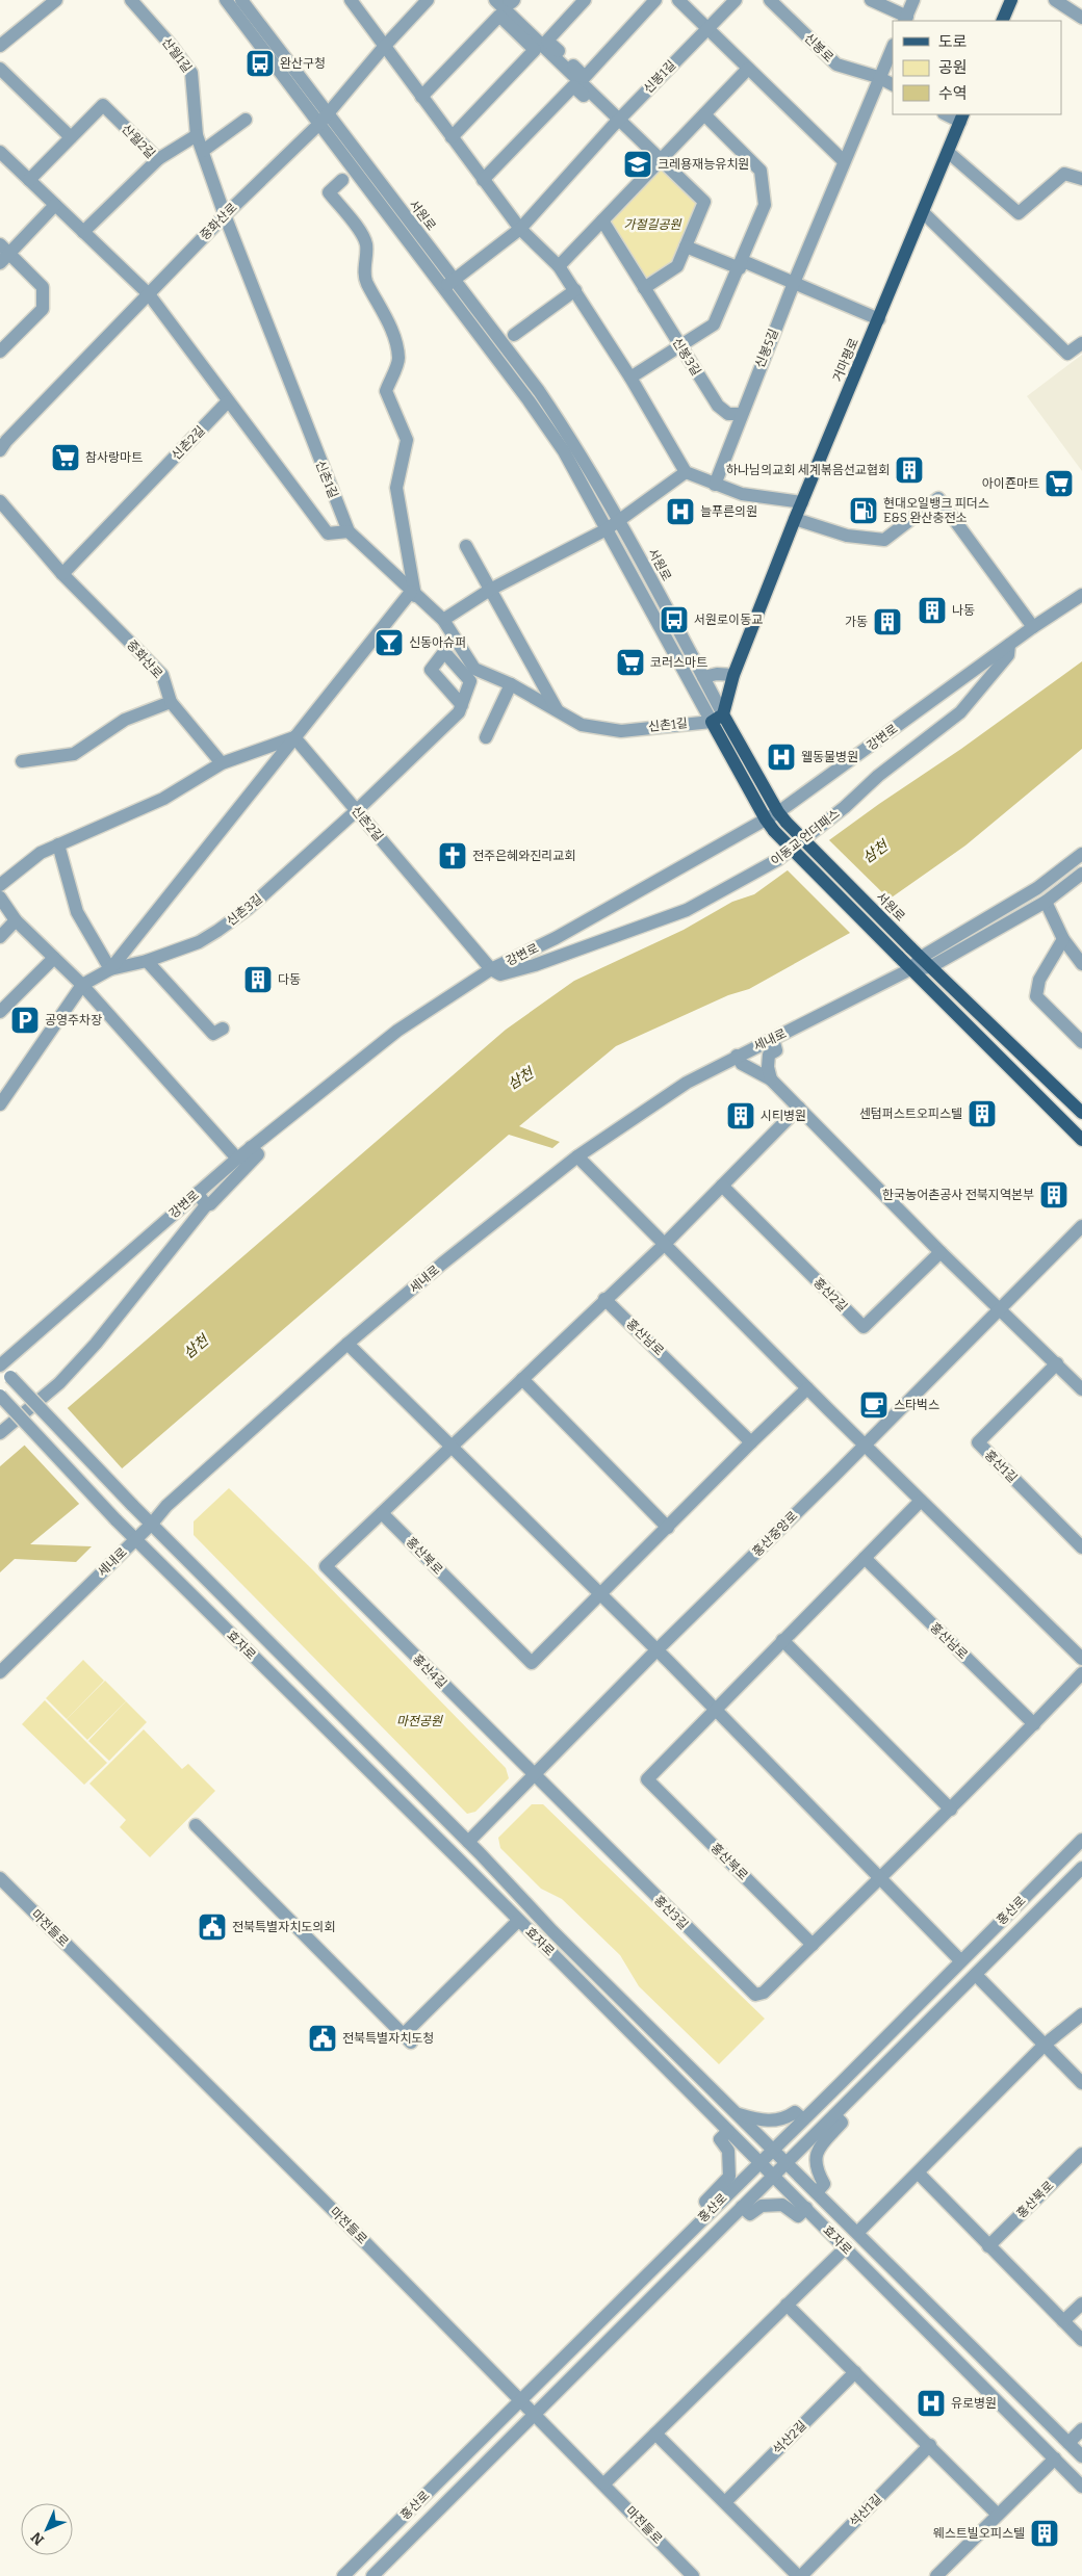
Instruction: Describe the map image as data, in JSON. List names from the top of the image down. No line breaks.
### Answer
{"streets":{"main road":["서원로","거마평로"],"street":["신봉로","산월1길","신봉1길","산월2길","중화산로","신봉5길","신봉3길","신촌2길","신촌1길","강변로","이동교 언더패스","신촌3길","세내로","홍산2길","홍산남로","홍산1길","홍산중앙로","홍산북로","효자로","홍산4길","홍산로","홍산3길","마전들로","석산2길","석산1길"]},"crossings":[["산월1길","중화산로"],["산월1길","신촌1길"],["서원로","중화산로"],["서원로","거마평로"],["서원로","신촌1길"],["서원로","강변로"],["서원로","세내로"],["중화산로","신촌2길"],["중화산로","신촌1길"],["신봉5길","신봉3길"],["거마평로","신촌1길"],["신촌2길","강변로"],["신촌2길","이동교 언더패스"],["신촌2길","신촌3길"],["신촌1길","신촌3길"],["강변로","이동교 언더패스"],["강변로","효자로"],["세내로","효자로"],["홍산남로","홍산북로"],["홍산중앙로","효자로"],["홍산중앙로","홍산4길"],["홍산중앙로","홍산3길"],["홍산북로","홍산4길"],["홍산북로","홍산3길"],["효자로","홍산로"],["홍산4길","홍산3길"],["홍산로","마전들로"],["석산2길","석산1길"]],"water":["삼천"],"parks":["가절길공원","마전공원"],"places":{"bus stop":["완산구청","서원로이동교"],"school or university":["크레용재능유치원"],"supermarket":["참사랑마트","아이죤마트","코러스마트"],"building":["하나님의교회 세계볶음선교협회","나동","가동","다동","센텀퍼스트오피스텔","시티병원","한국농어촌공사 전북지역본부","웨스트빌오피스텔"],"fuel station":["현대오일뱅크 피더스 E&S 완산충전소"],"hospital":["늘푸른의원","웰동물병원","유로병원"],"bar":["신동아슈퍼"],"church":["전주은혜와진리교회"],"parking":["공영주차장"],"cafe":["스타벅스"],"public building":["전북특별자치도의회","전북특별자치도청"]},"legend":["도로","공원","수역"],"north":"bottom left"}
